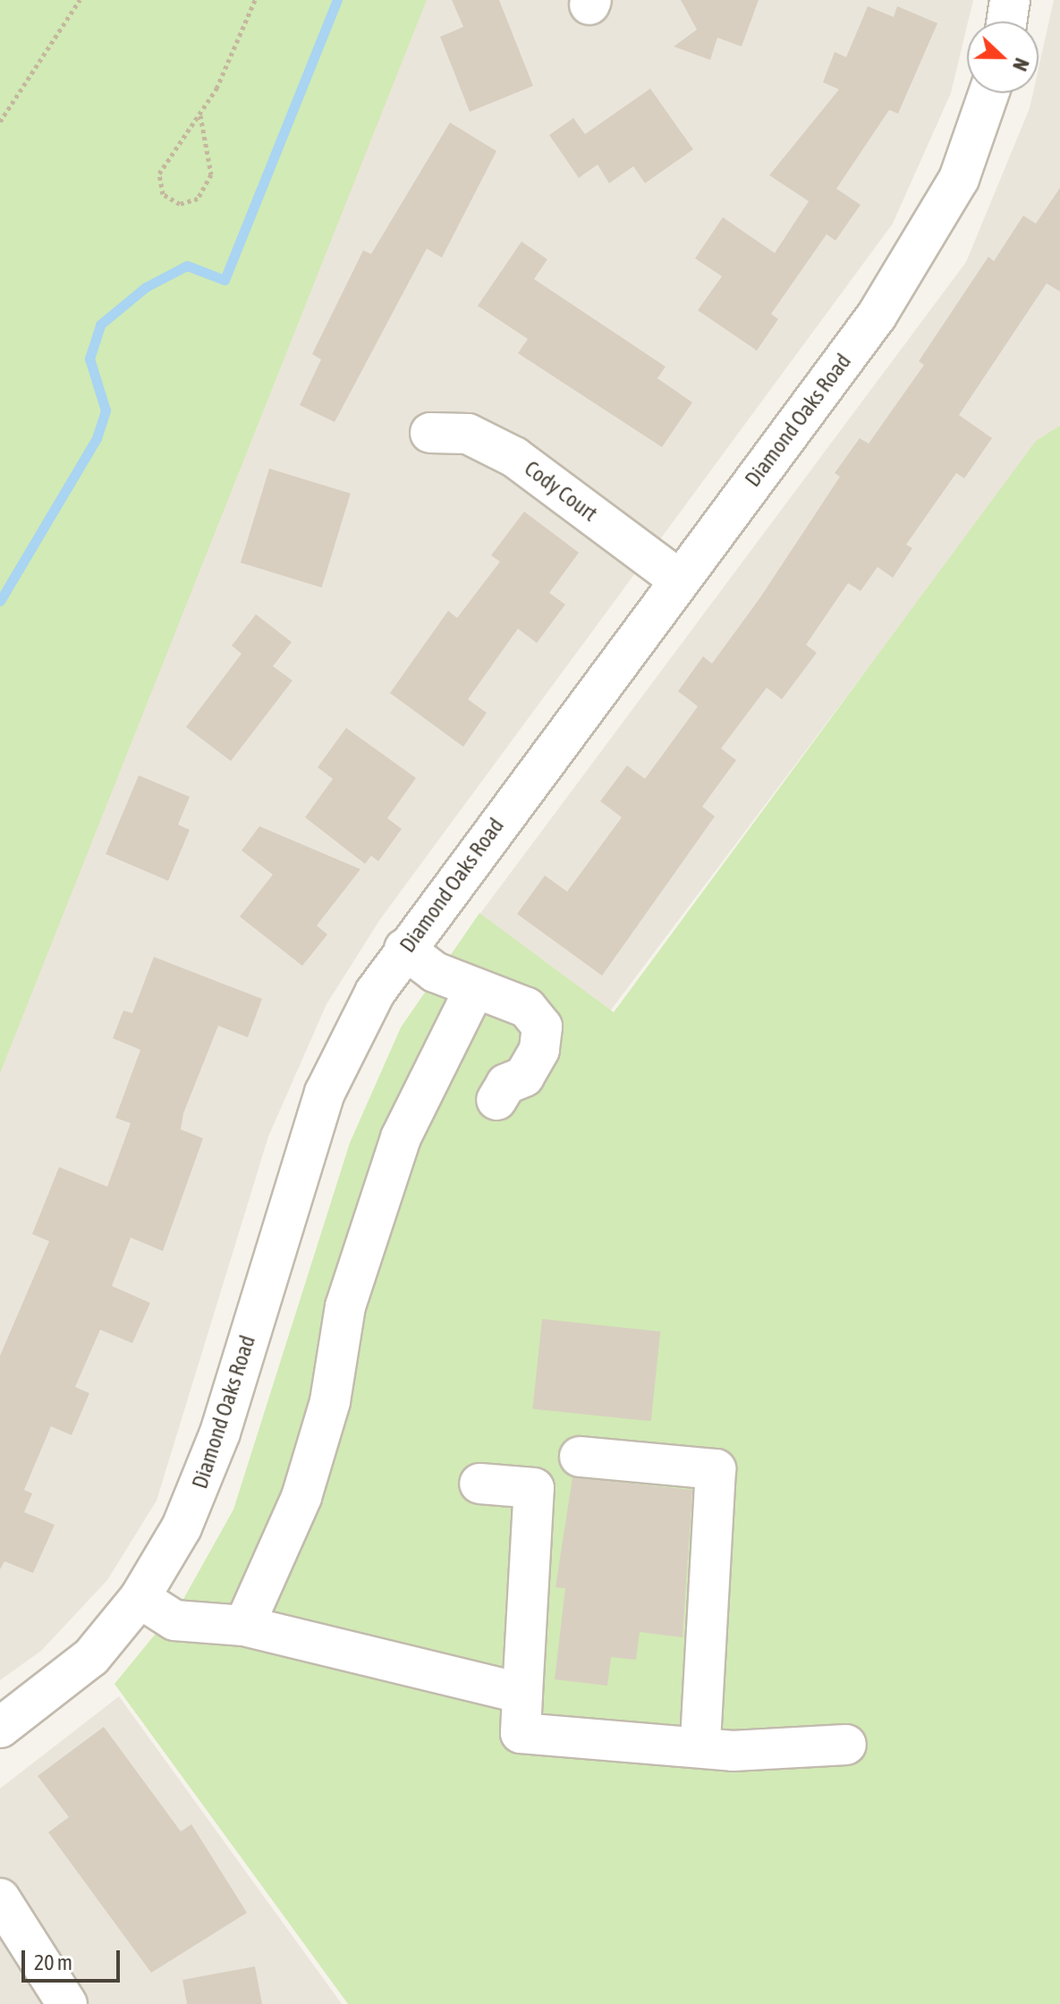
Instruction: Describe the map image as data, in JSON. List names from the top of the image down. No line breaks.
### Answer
{"streets":{"street":["Diamond Oaks Road","Cody Court"]},"crossings":[["Diamond Oaks Road","Cody Court"]],"scale_bar":"20 m","north":"right"}
